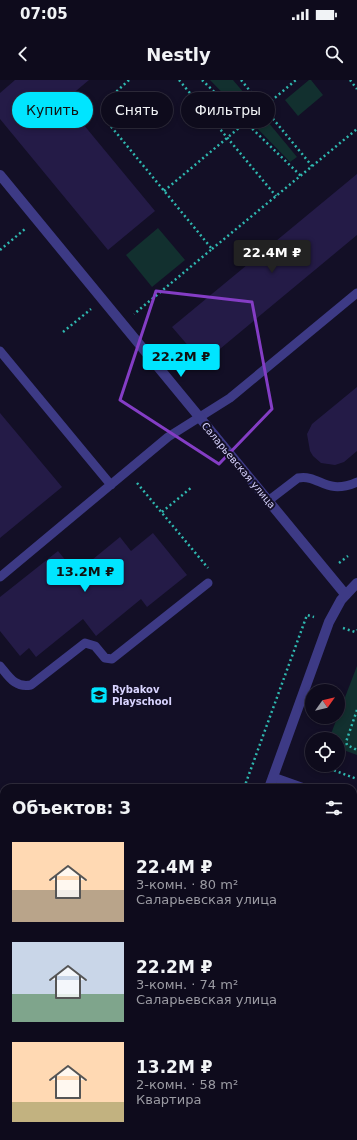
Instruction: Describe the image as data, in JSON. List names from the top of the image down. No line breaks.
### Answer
{"streets":{"street":["Саларьевская улица"]},"places":{"school or university":["Rybakov Playschool"]},"north":"top right","page":{"status":"07:05","header":"Nestly","chip":["Купить","Снять","Фильтры"],"price":["22.4M ₽","22.2M ₽","13.2M ₽"],"heading":"Объектов: 3","list":[{"name":"22.4M ₽","note":"3-комн. · 80 m² · Саларьевская улица"},{"name":"22.2M ₽","note":"3-комн. · 74 m² · Саларьевская улица"},{"name":"13.2M ₽","note":"2-комн. · 58 m² · Квартира"}]}}
